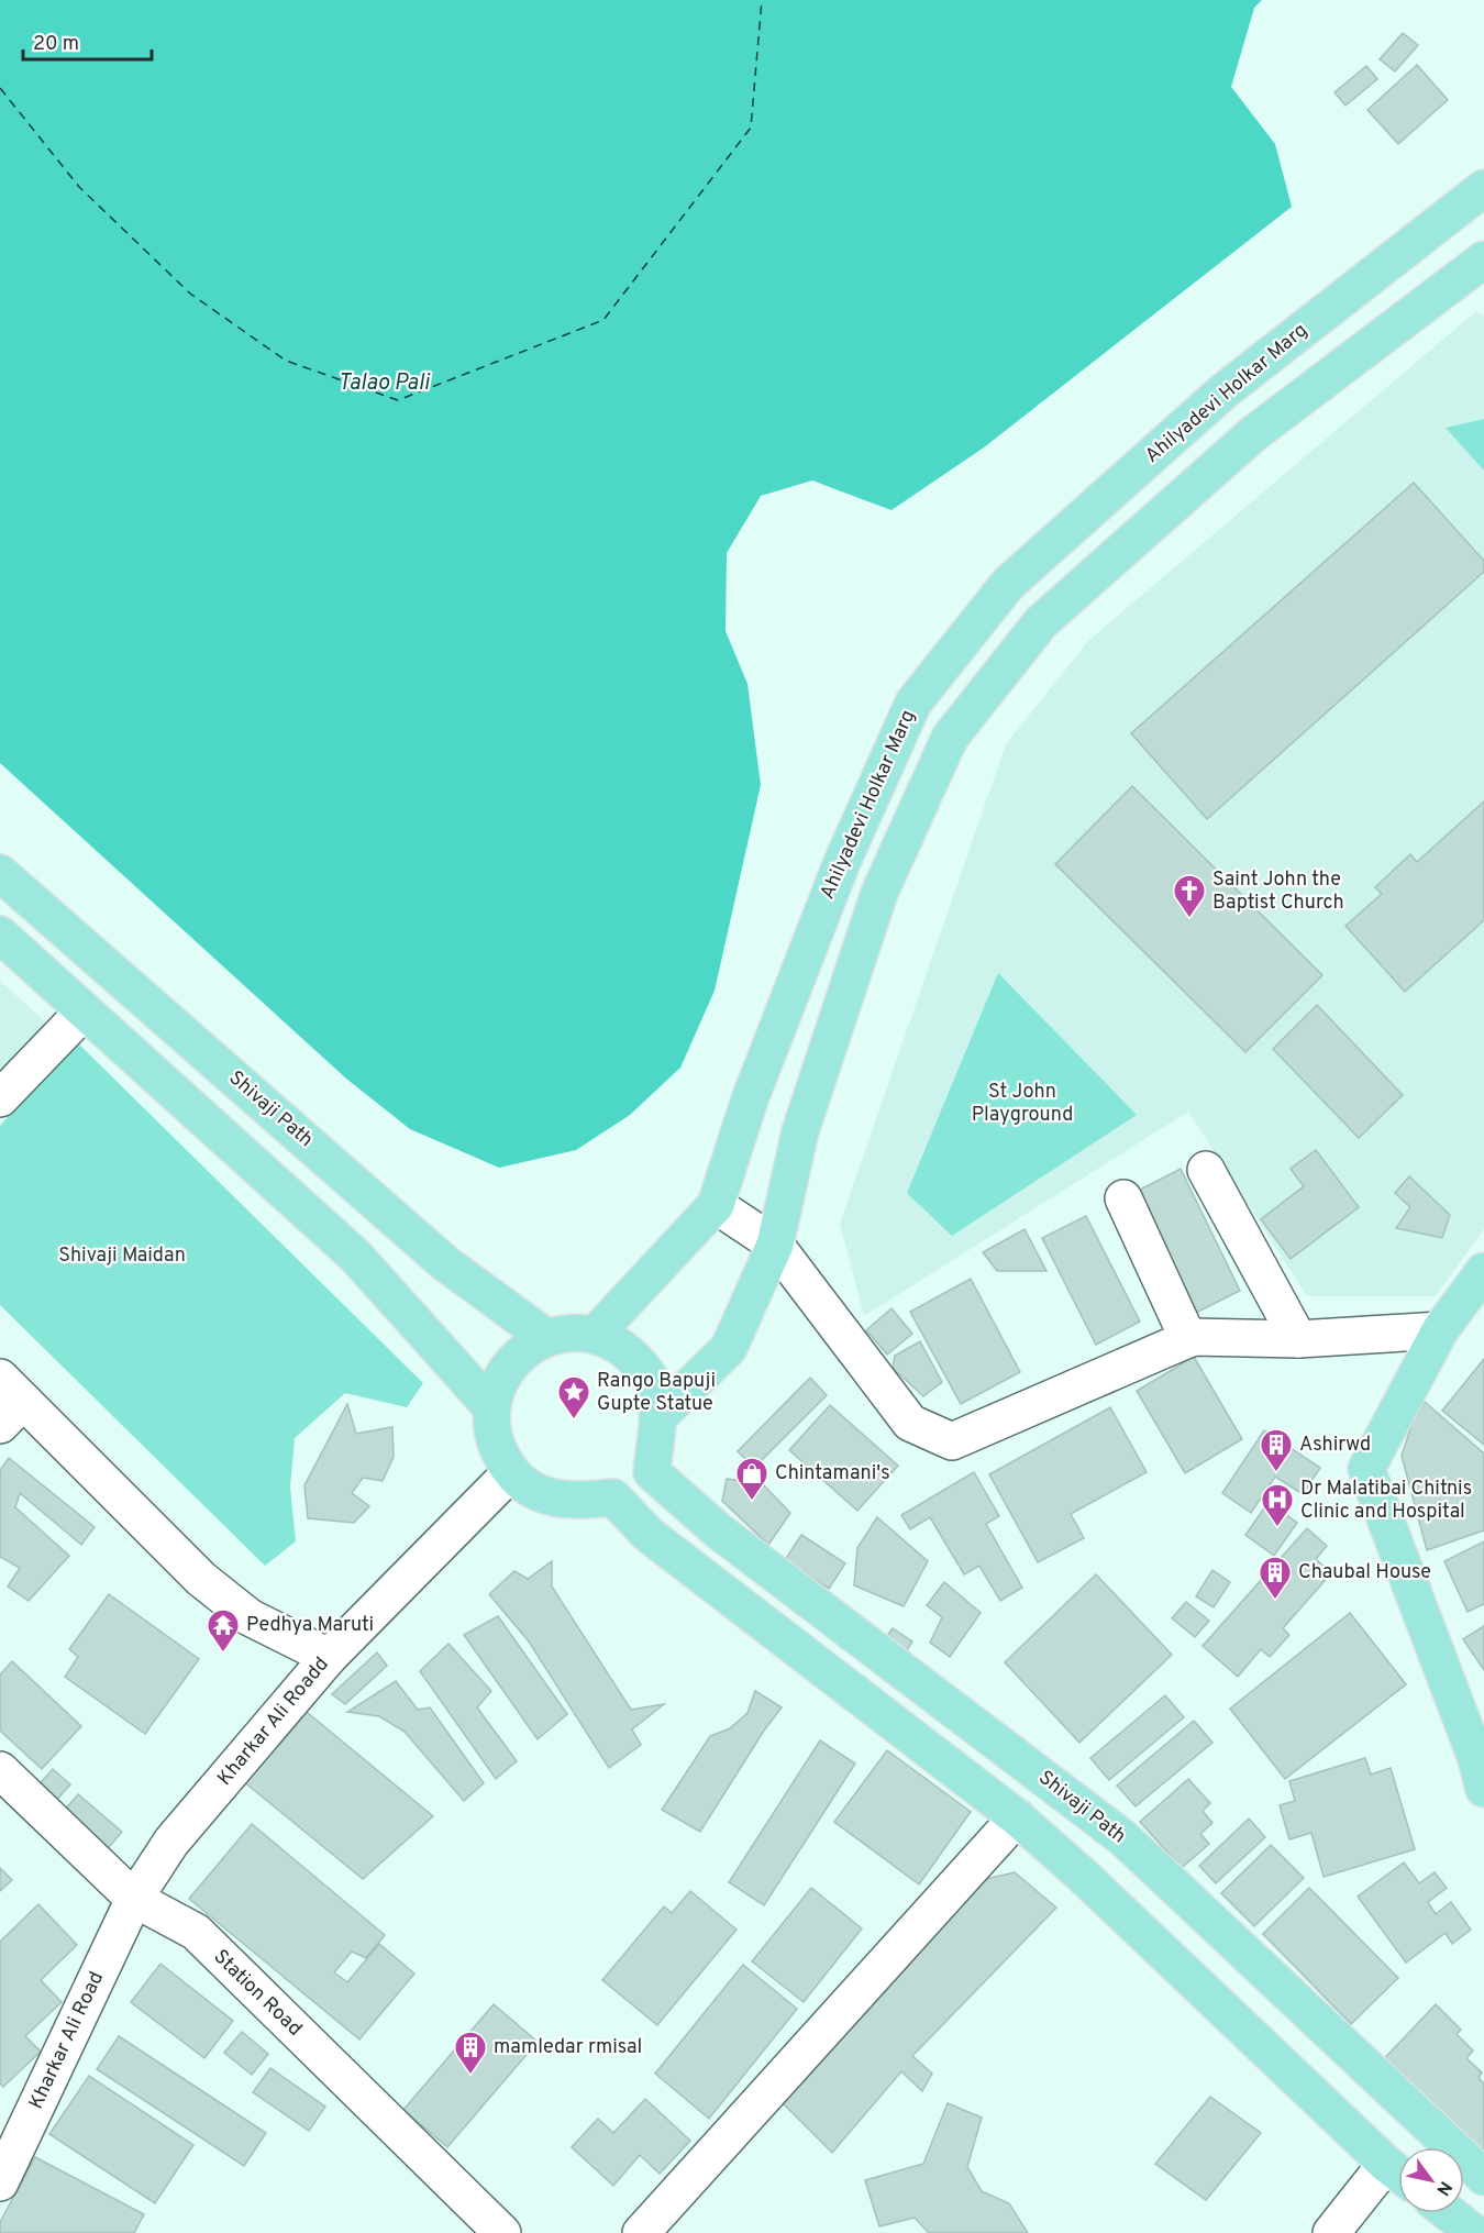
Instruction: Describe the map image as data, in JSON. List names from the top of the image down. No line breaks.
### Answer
{"streets":{"main road":["Ahilyadevi Holkar Marg","Shivaji Path"],"street":["Kharkar Ali Roadd","Station Road","Kharkar Ali Road"]},"crossings":[["Kharkar Ali Roadd","Station Road"],["Kharkar Ali Roadd","Kharkar Ali Road"],["Station Road","Kharkar Ali Road"]],"water":["Talao Pali"],"parks":["St John Playground","Shivaji Maidan"],"places":{"church":["Saint John the Baptist Church"],"place":["Rango Bapuji Gupte Statue"],"building":["Ashirwd","Chaubal House","mamledar rmisal"],"shop":["Chintamani's"],"hospital":["Dr Malatibai Chitnis Clinic and Hospital"],"temple":["Pedhya Maruti"]},"scale_bar":"20 m","north":"bottom right"}
